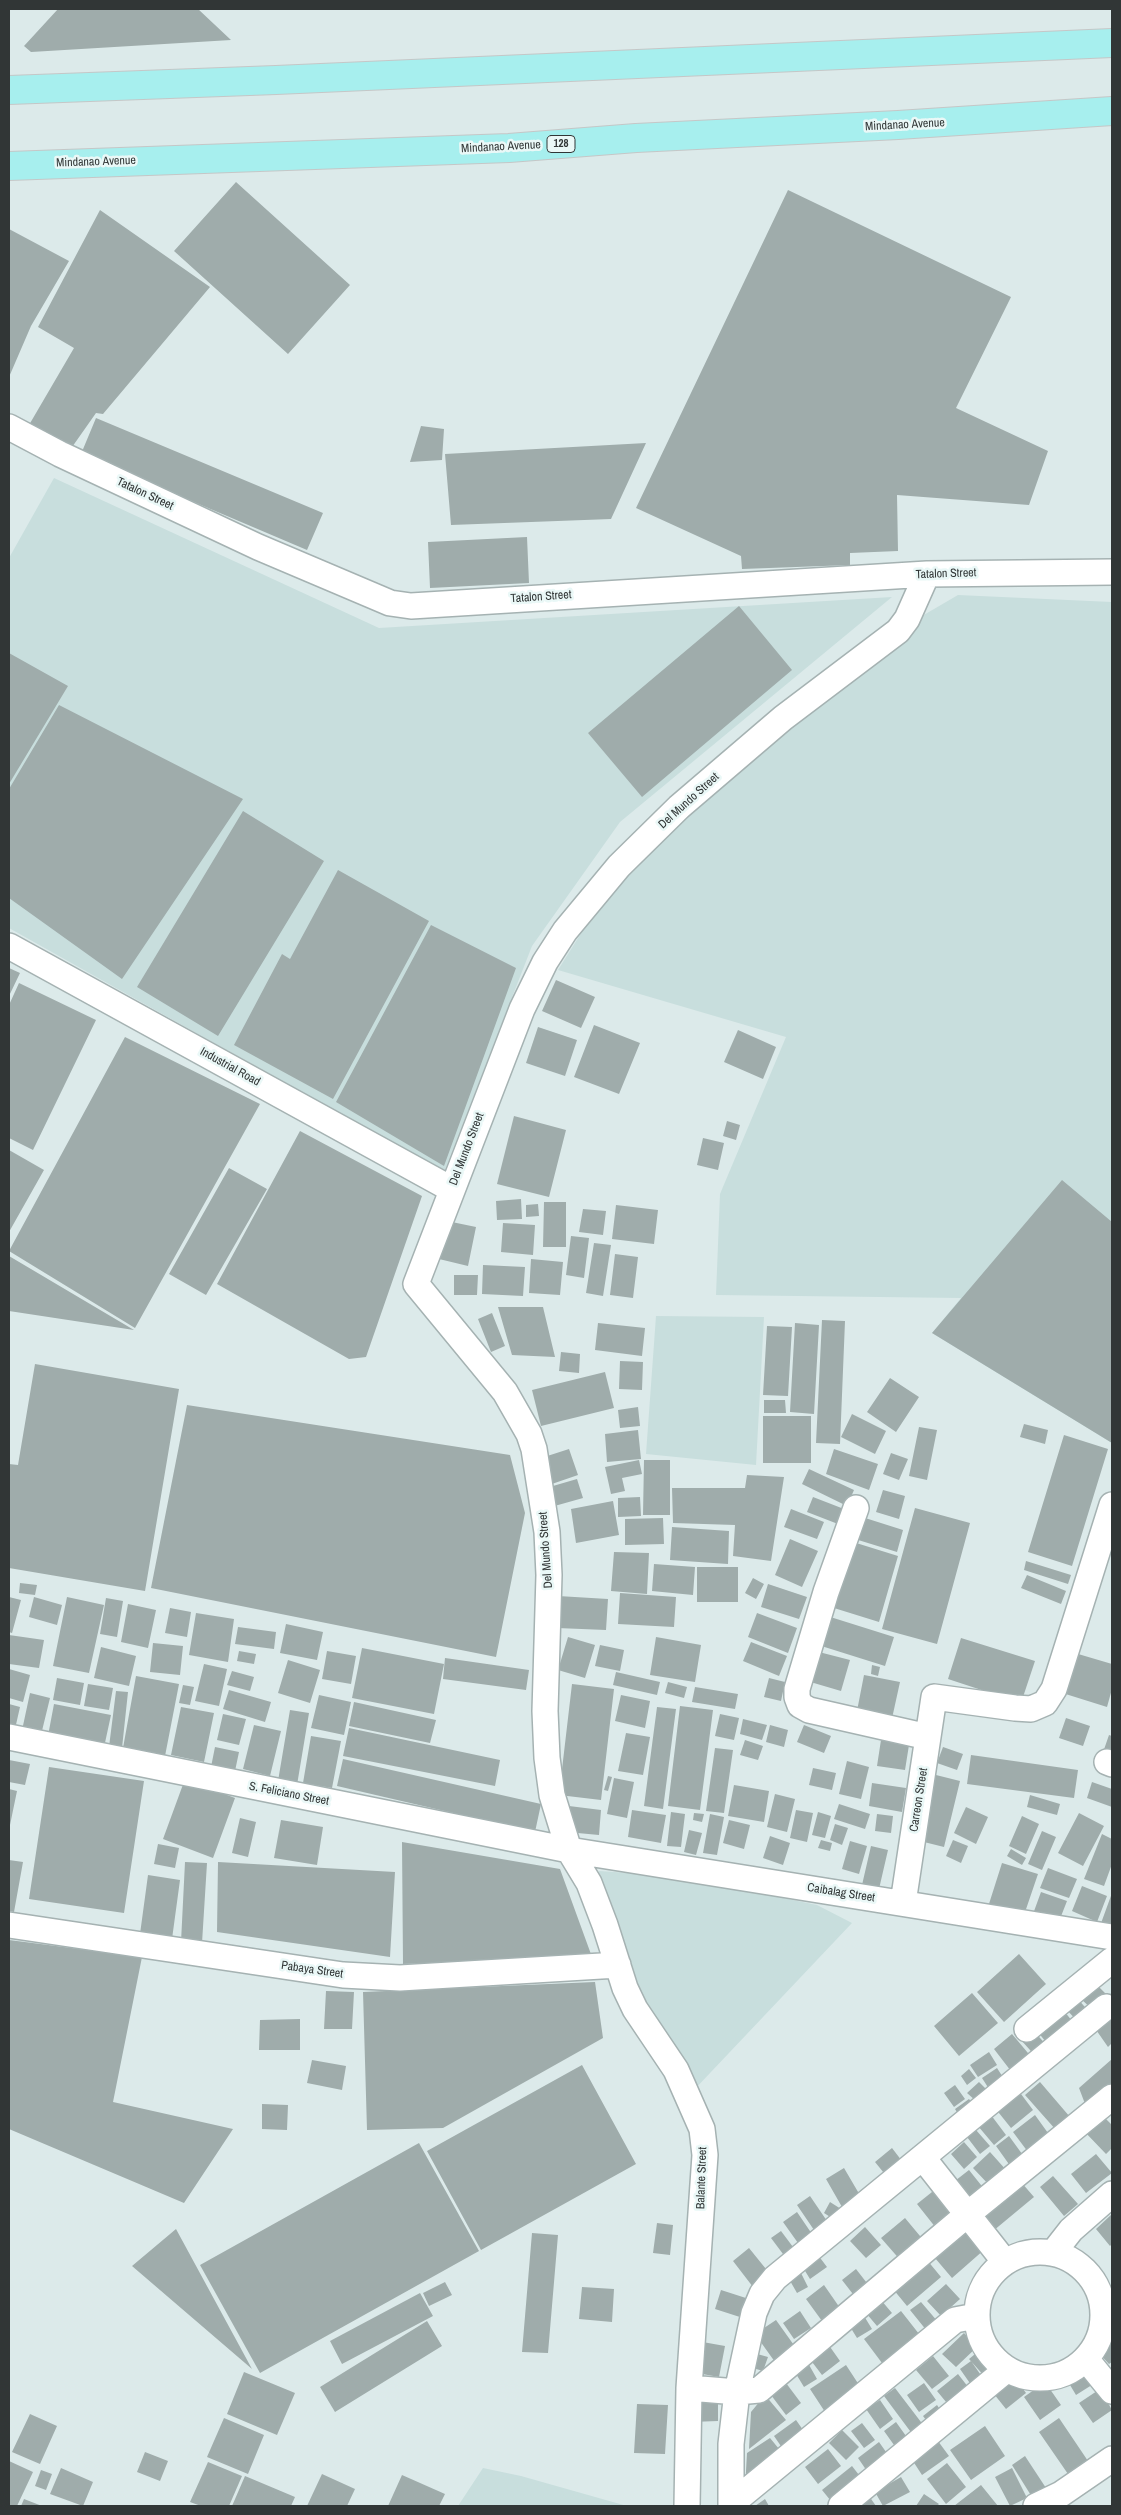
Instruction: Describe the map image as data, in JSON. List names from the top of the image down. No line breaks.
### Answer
{"streets":{"main road":["Mindanao Avenue","128"],"street":["Tatalon Street","Del Mundo Street","Industrial Road","S. Feliciano Street","Carreon Street","Caibalag Street","Pabaya Street","Balante Street"]},"crossings":[["Tatalon Street","Del Mundo Street"],["Del Mundo Street","Industrial Road"],["Del Mundo Street","S. Feliciano Street"],["Del Mundo Street","Caibalag Street"],["Del Mundo Street","Balante Street"],["S. Feliciano Street","Caibalag Street"],["S. Feliciano Street","Balante Street"],["Carreon Street","Caibalag Street"],["Caibalag Street","Balante Street"],["Pabaya Street","Balante Street"]]}
